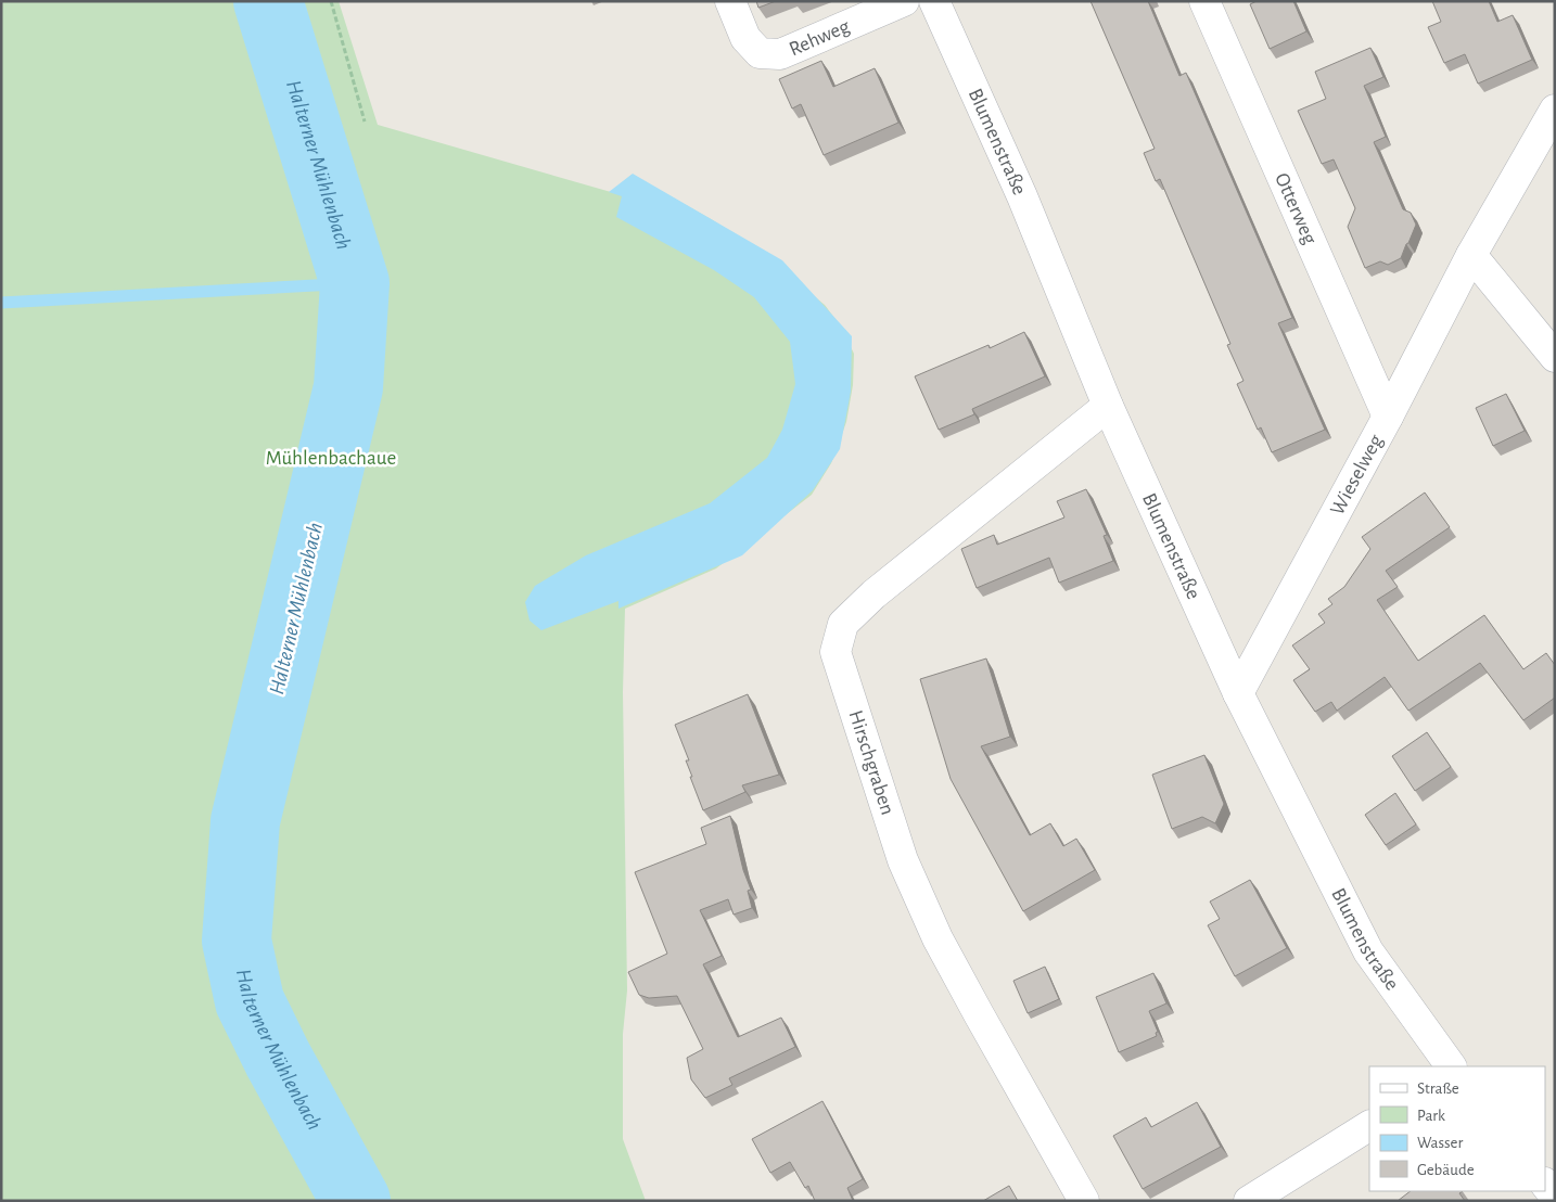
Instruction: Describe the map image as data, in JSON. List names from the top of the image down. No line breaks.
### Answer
{"streets":{"street":["Rehweg","Blumenstraße","Otterweg","Wieselweg","Hirschgraben"]},"crossings":[["Blumenstraße","Wieselweg"],["Blumenstraße","Hirschgraben"],["Otterweg","Wieselweg"]],"water":["Halterner Mühlenbach"],"parks":["Mühlenbachaue"],"legend":["Straße","Park","Wasser","Gebäude"]}
